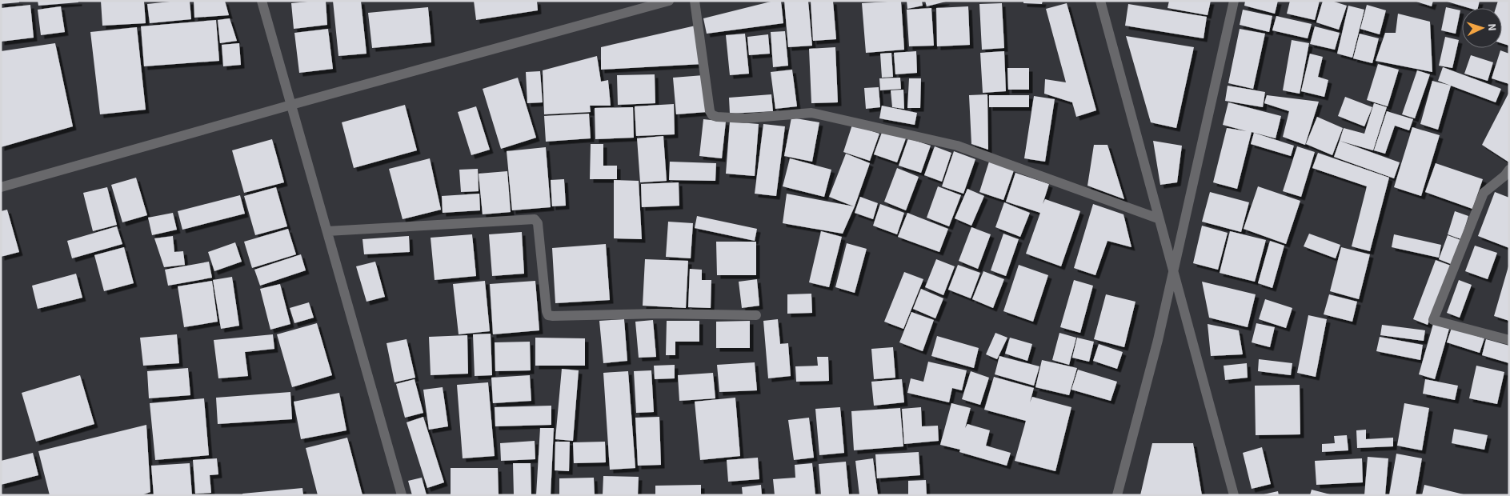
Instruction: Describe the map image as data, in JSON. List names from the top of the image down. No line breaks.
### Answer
{"north":"right"}
